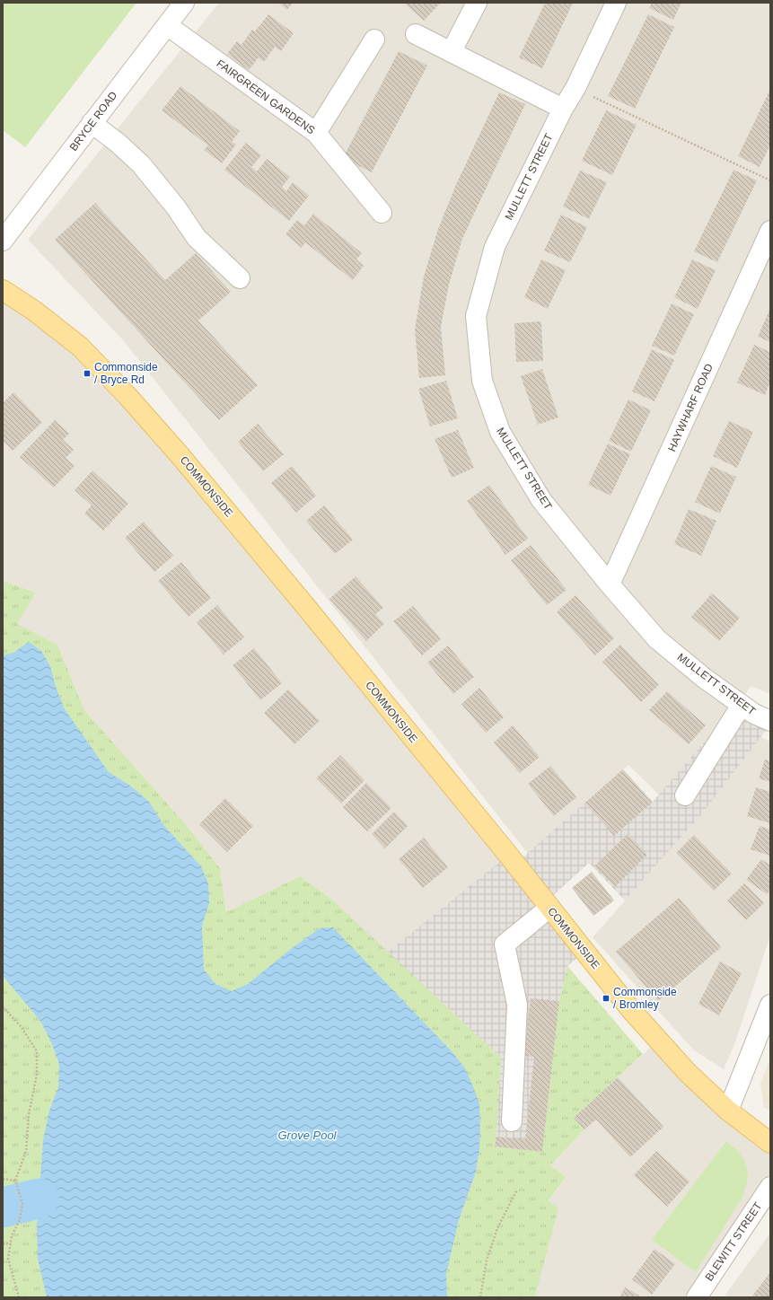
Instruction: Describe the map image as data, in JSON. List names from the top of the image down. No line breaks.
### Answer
{"streets":{"main road":["COMMONSIDE"],"street":["FAIRGREEN GARDENS","BRYCE ROAD","MULLETT STREET","HAYWHARF ROAD","BLEWITT STREET"]},"crossings":[["FAIRGREEN GARDENS","BRYCE ROAD"],["MULLETT STREET","HAYWHARF ROAD"]],"water":["Grove Pool"],"places":{"transit":["Commonside / Bryce Rd","Commonside / Bromley"]}}
